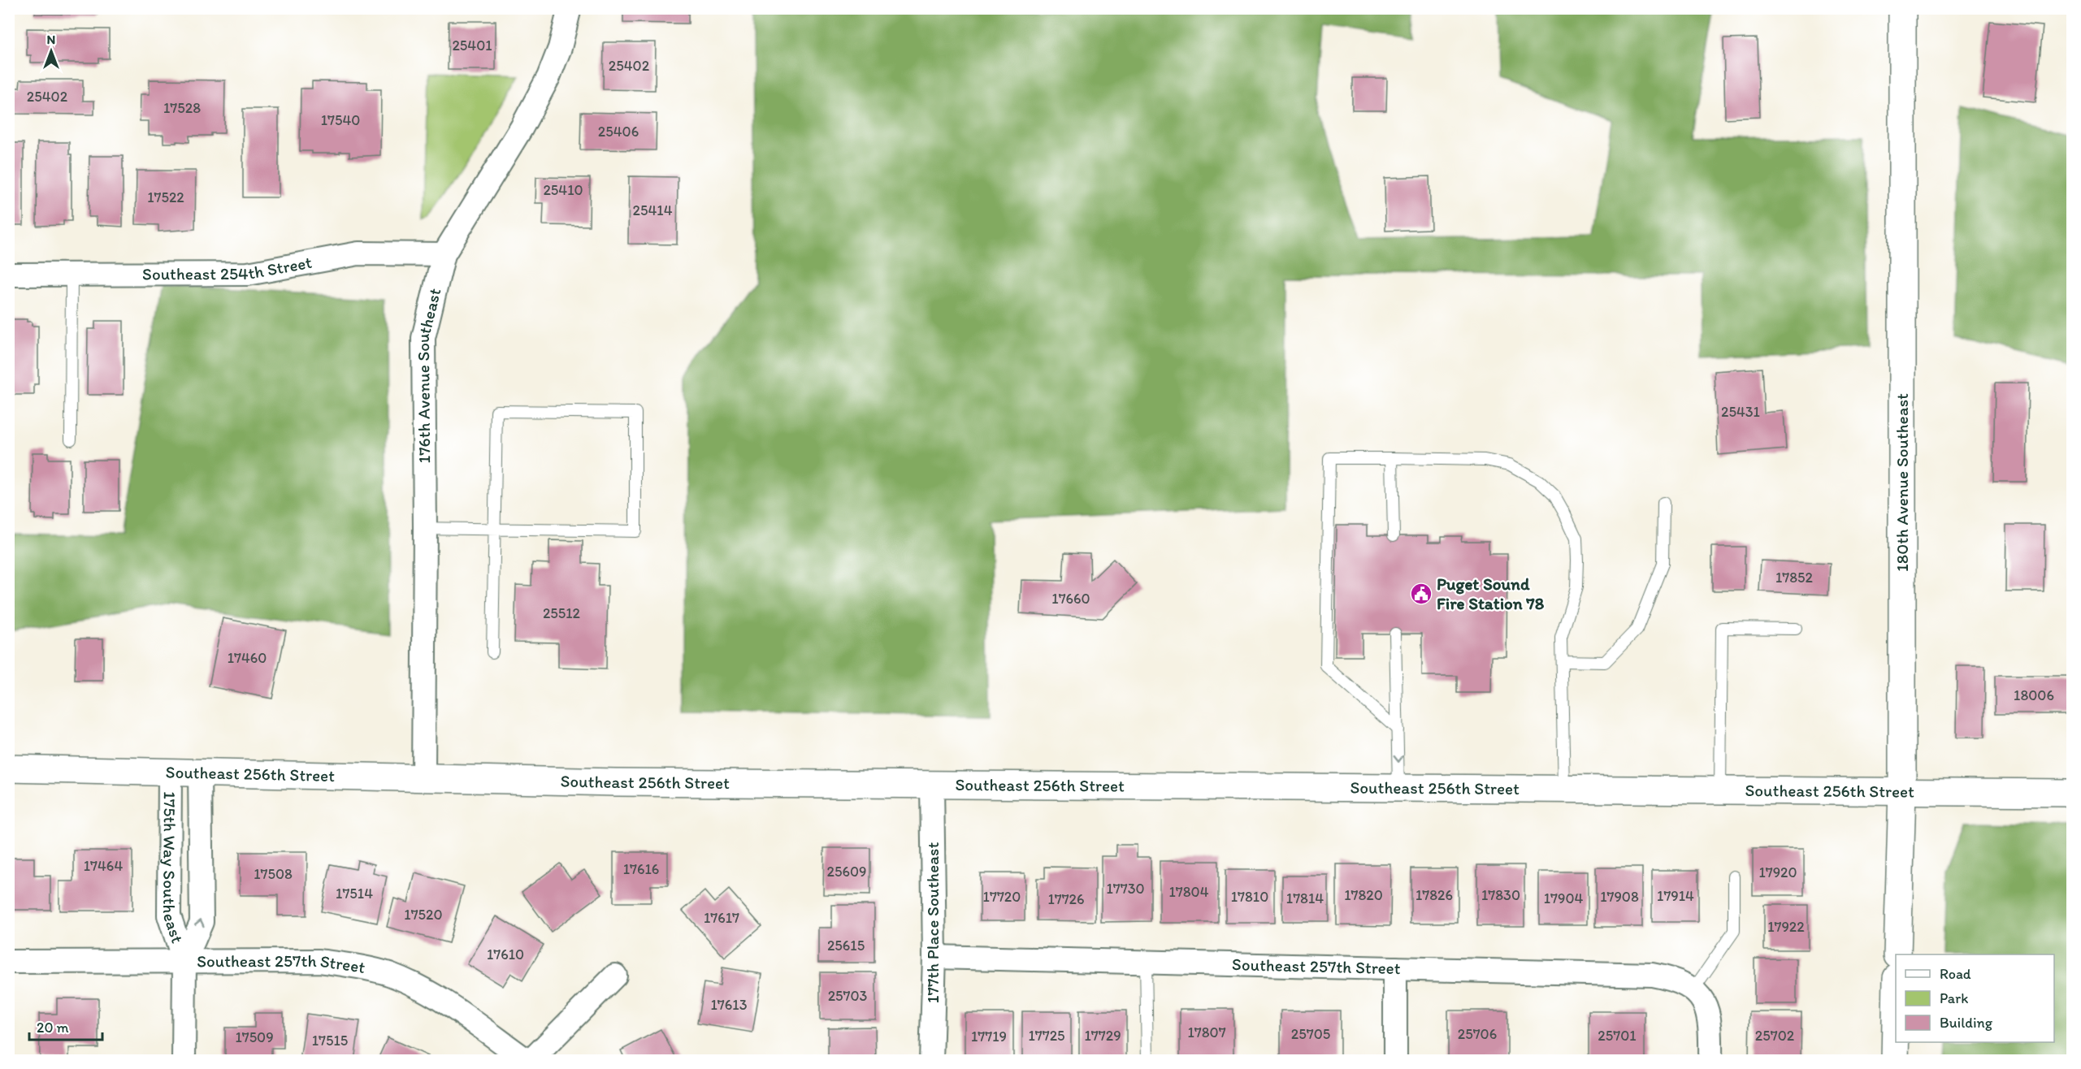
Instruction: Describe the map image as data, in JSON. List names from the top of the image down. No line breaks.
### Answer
{"streets":{"main road":["180th Avenue Southeast","Southeast 256th Street"],"street":["Southeast 254th Street","176th Avenue Southeast","175th Way Southeast","177th Place Southeast","Southeast 257th Street"]},"crossings":[["Southeast 254th Street","176th Avenue Southeast"],["176th Avenue Southeast","Southeast 256th Street"],["180th Avenue Southeast","Southeast 256th Street"],["Southeast 256th Street","175th Way Southeast"],["Southeast 256th Street","177th Place Southeast"],["175th Way Southeast","Southeast 257th Street"],["177th Place Southeast","Southeast 257th Street"]],"places":{"public building":["Puget Sound Fire Station 78"]},"house_numbers":["25401","25402","25402","17528","17540","25406","25410","17522","25414","25431","17852","17660","25512","17460","18006","17464","17616","25609","17920","17508","17730","17804","17514","17820","17826","17830","17914","17720","17810","17908","17814","17904","17726","17520","17617","17922","25615","17610","25703","17613","17807","25705","25706","17725","17729","25701","25702","17719","17509","17515"],"legend":["Road","Park","Building"],"scale_bar":"20 m","north":"top"}
